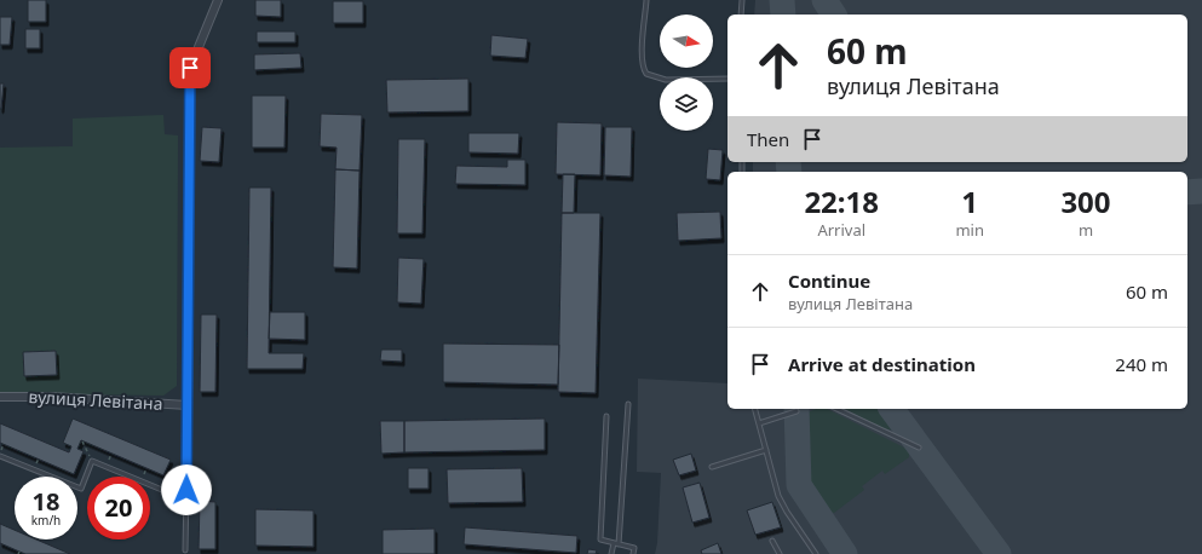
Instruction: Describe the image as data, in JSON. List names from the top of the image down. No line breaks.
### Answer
{"streets":{"street":["вулиця Левітана"]},"north":"right","page":{"turn":["60 m","вулиця Левітана"],"then":"Then","eta":["22:18","Arrival","1","min","300","m"],"list":[{"name":"Continue","note":"вулиця Левітана","value":"60 m"},{"name":"Arrive at destination","value":"240 m"}],"speed":"18 km/h","limit":"20"}}
